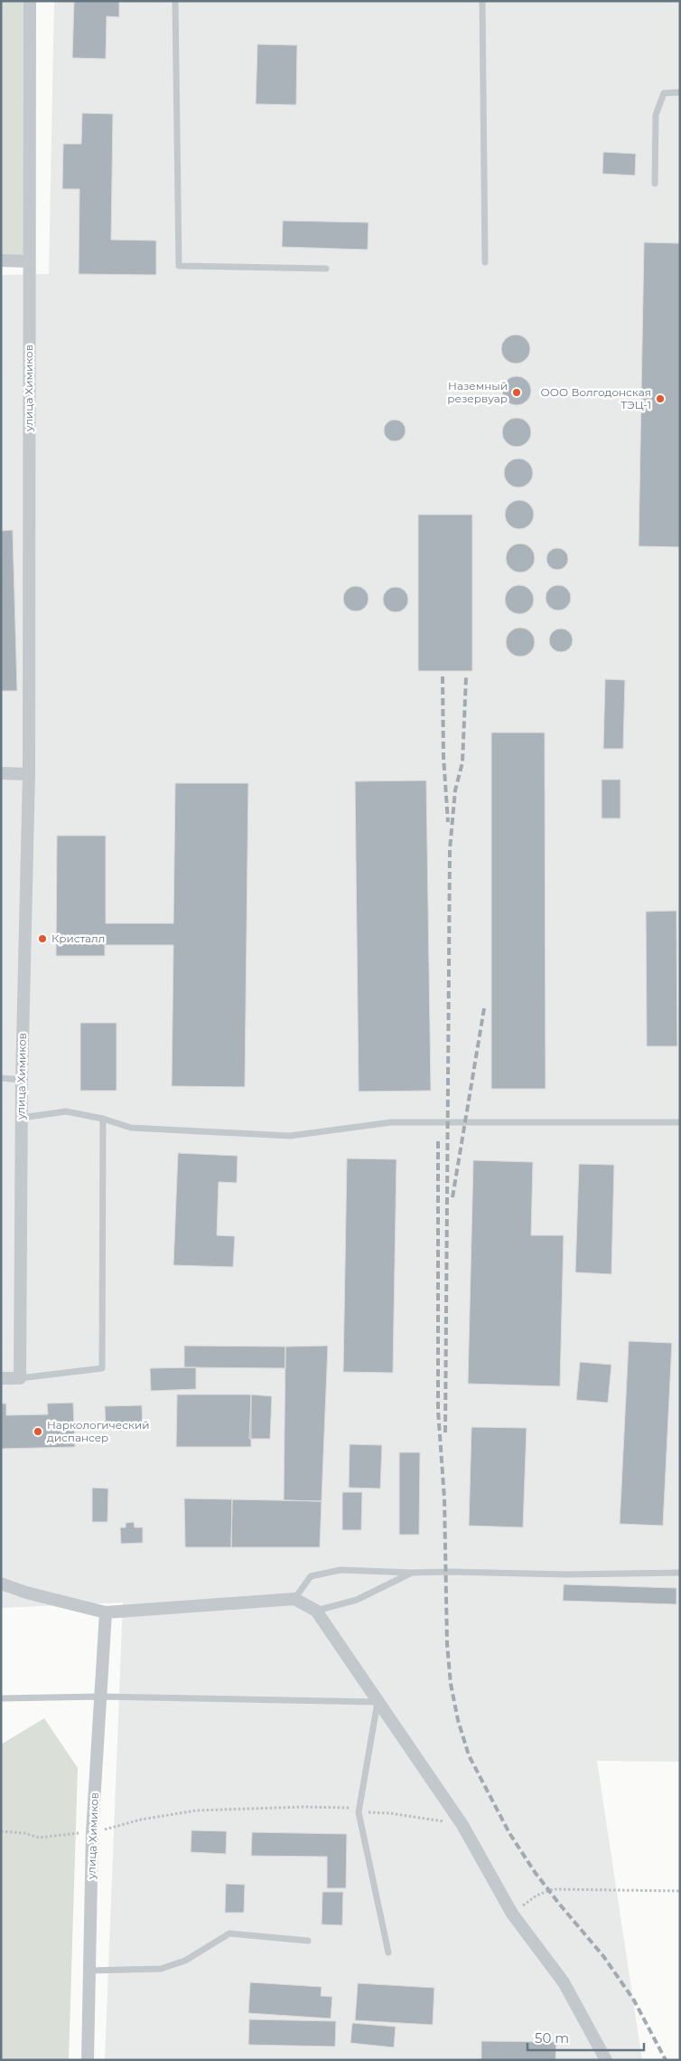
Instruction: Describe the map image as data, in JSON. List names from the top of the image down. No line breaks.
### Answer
{"streets":{"street":["улица Химиков"]},"places":["Наземный резервуар","ООО Волгодонская ТЭЦ-1","Кристалл","Наркологический диспансер"],"scale_bar":"50 m"}
